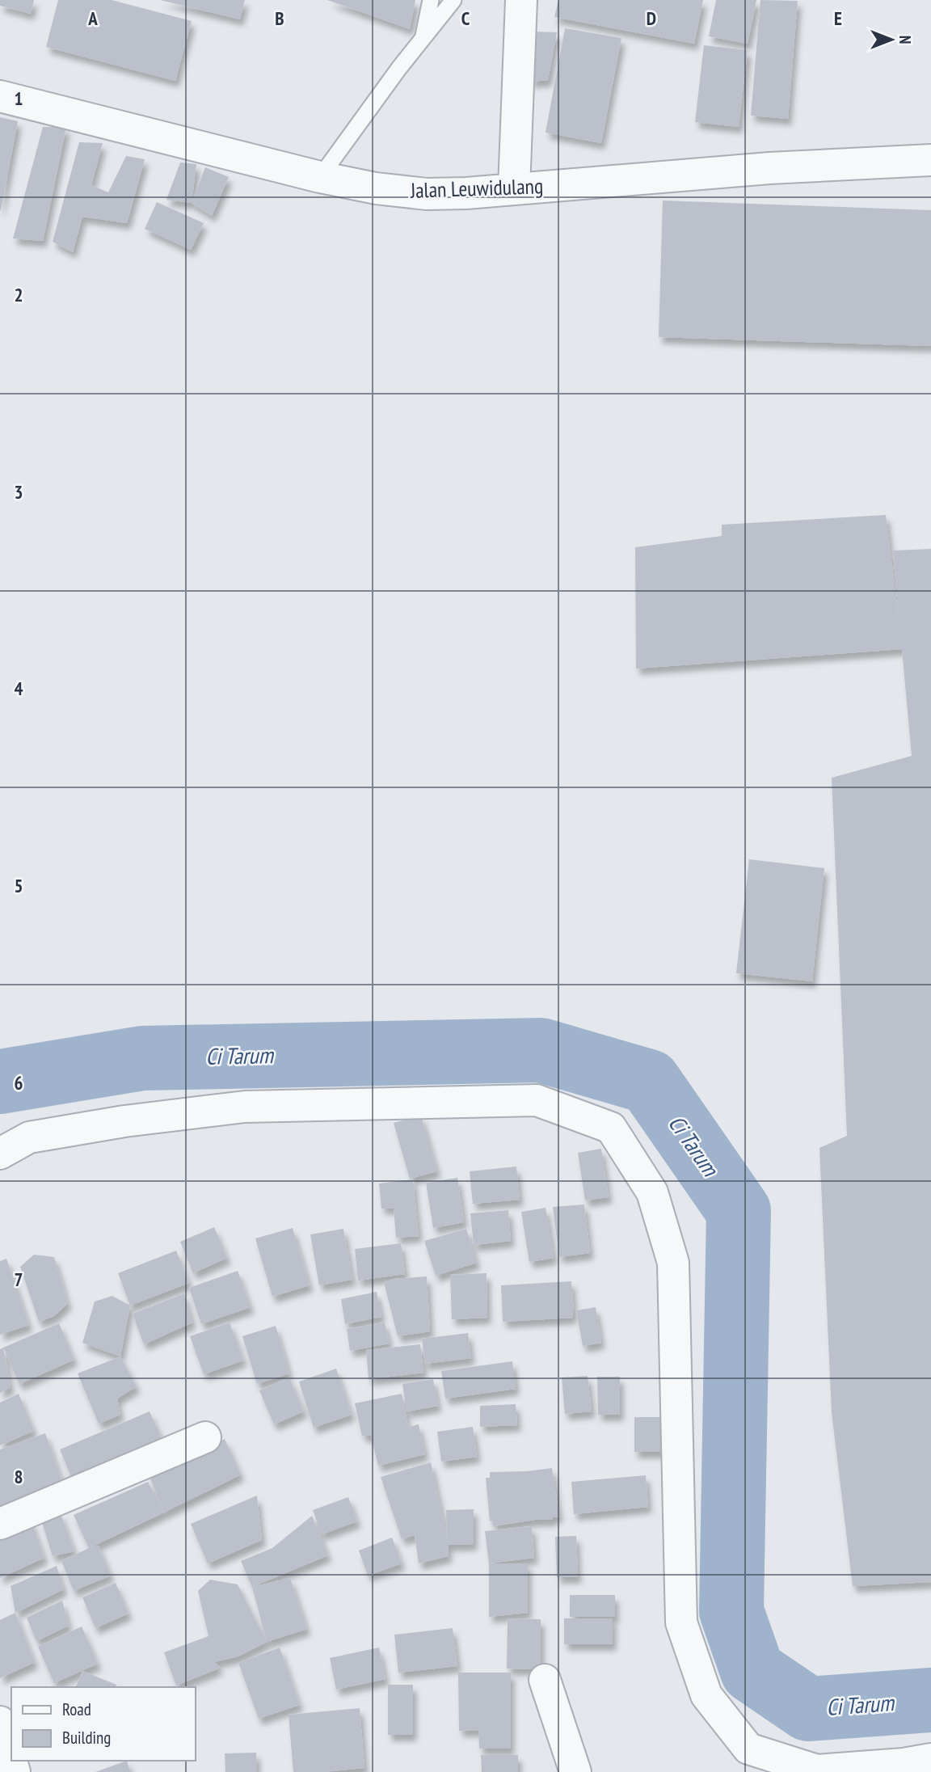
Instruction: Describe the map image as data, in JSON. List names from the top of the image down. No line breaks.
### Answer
{"streets":{"street":["Jalan Leuwidulang"]},"water":["Ci Tarum"],"legend":["Road","Building"],"north":"right","grid":{"columns":["A","B","C","D","E"],"rows":["1","2","3","4","5","6","7","8"]}}
